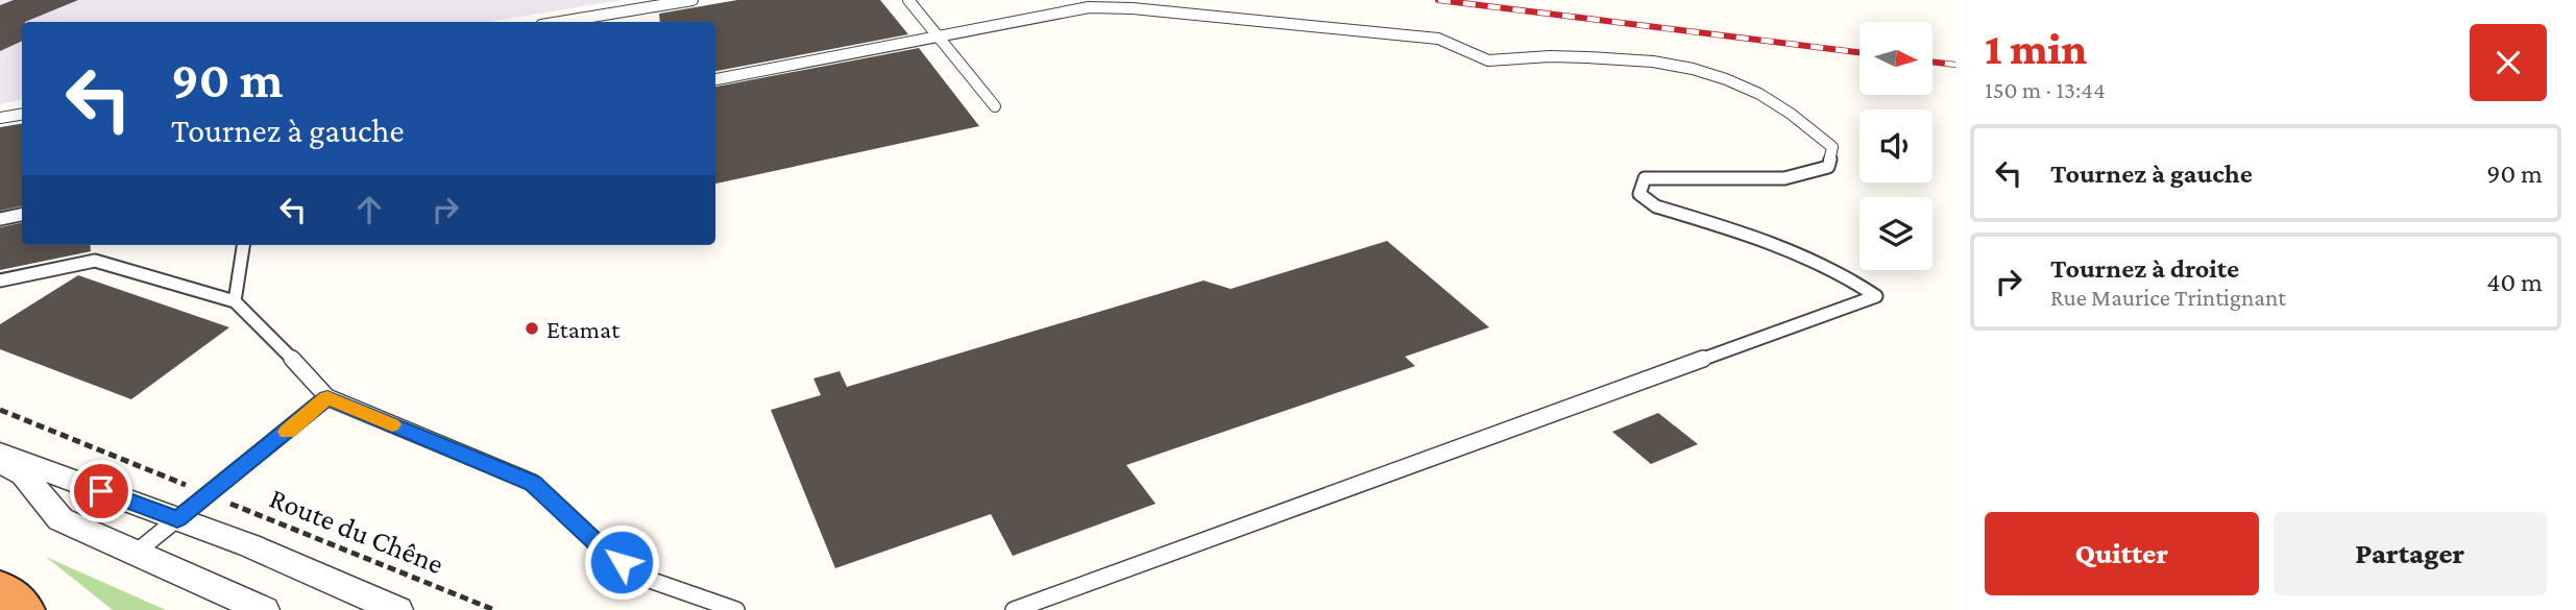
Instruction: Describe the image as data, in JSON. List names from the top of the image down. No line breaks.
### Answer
{"streets":{"path":["Route du Chêne"]},"places":["Etamat"],"north":"right","page":{"heading":["1 min","150 m · 13:44"],"turn":["90 m","Tournez à gauche"],"list":[{"name":"Tournez à gauche","value":"90 m"},{"name":"Tournez à droite","note":"Rue Maurice Trintignant","value":"40 m"}],"buttons":["Quitter","Partager"]}}
